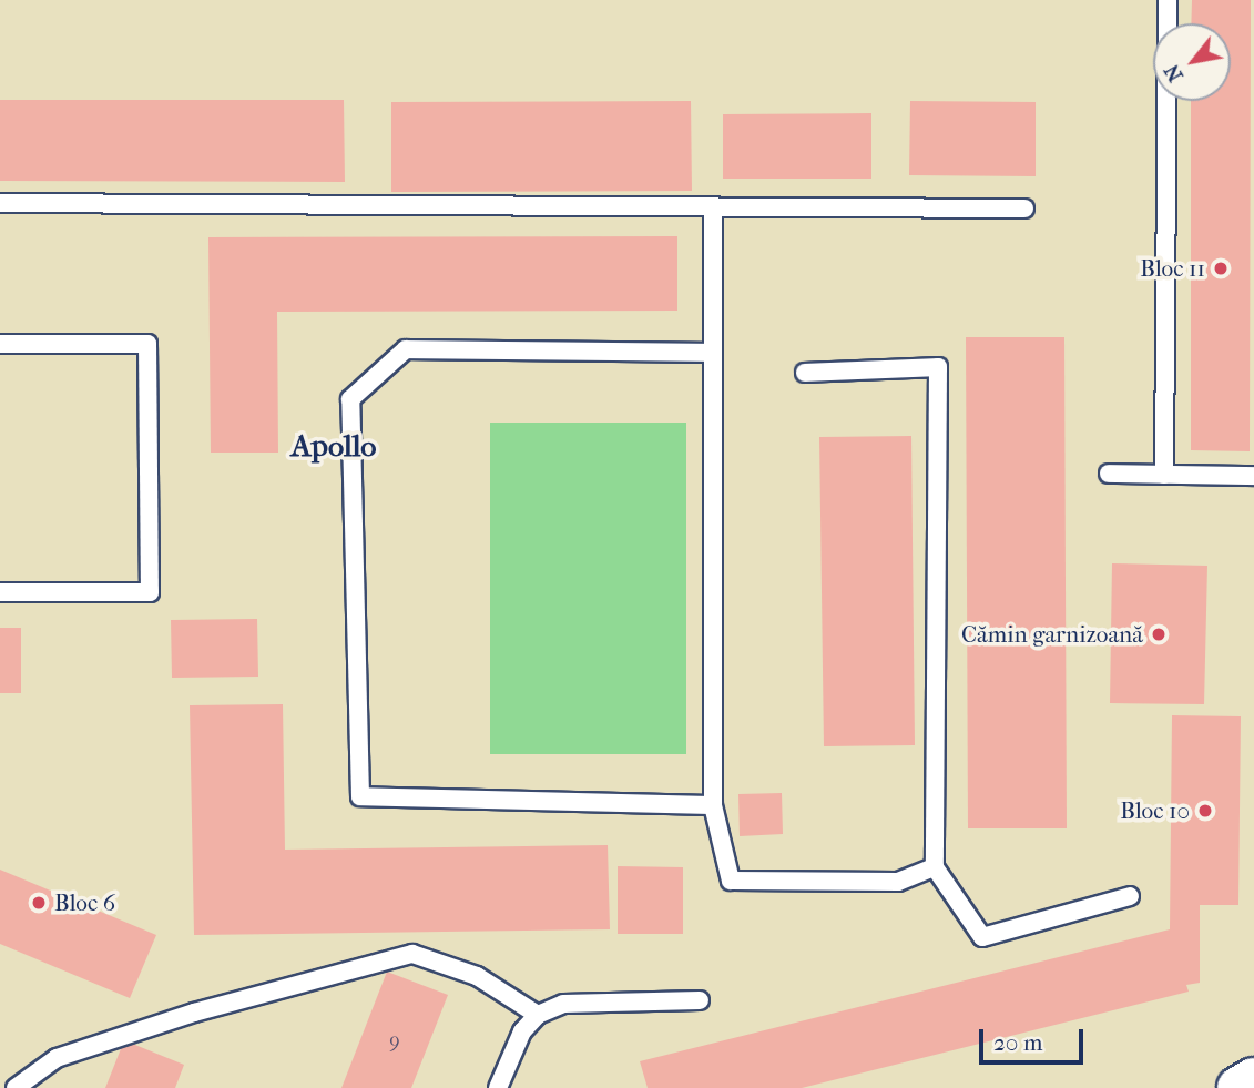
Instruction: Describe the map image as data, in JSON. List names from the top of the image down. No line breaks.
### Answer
{"districts":["Apollo"],"places":["Bloc 11","Cămin garnizoană","Bloc 10","Bloc 6"],"house_numbers":["9"],"scale_bar":"20 m","north":"bottom left"}
